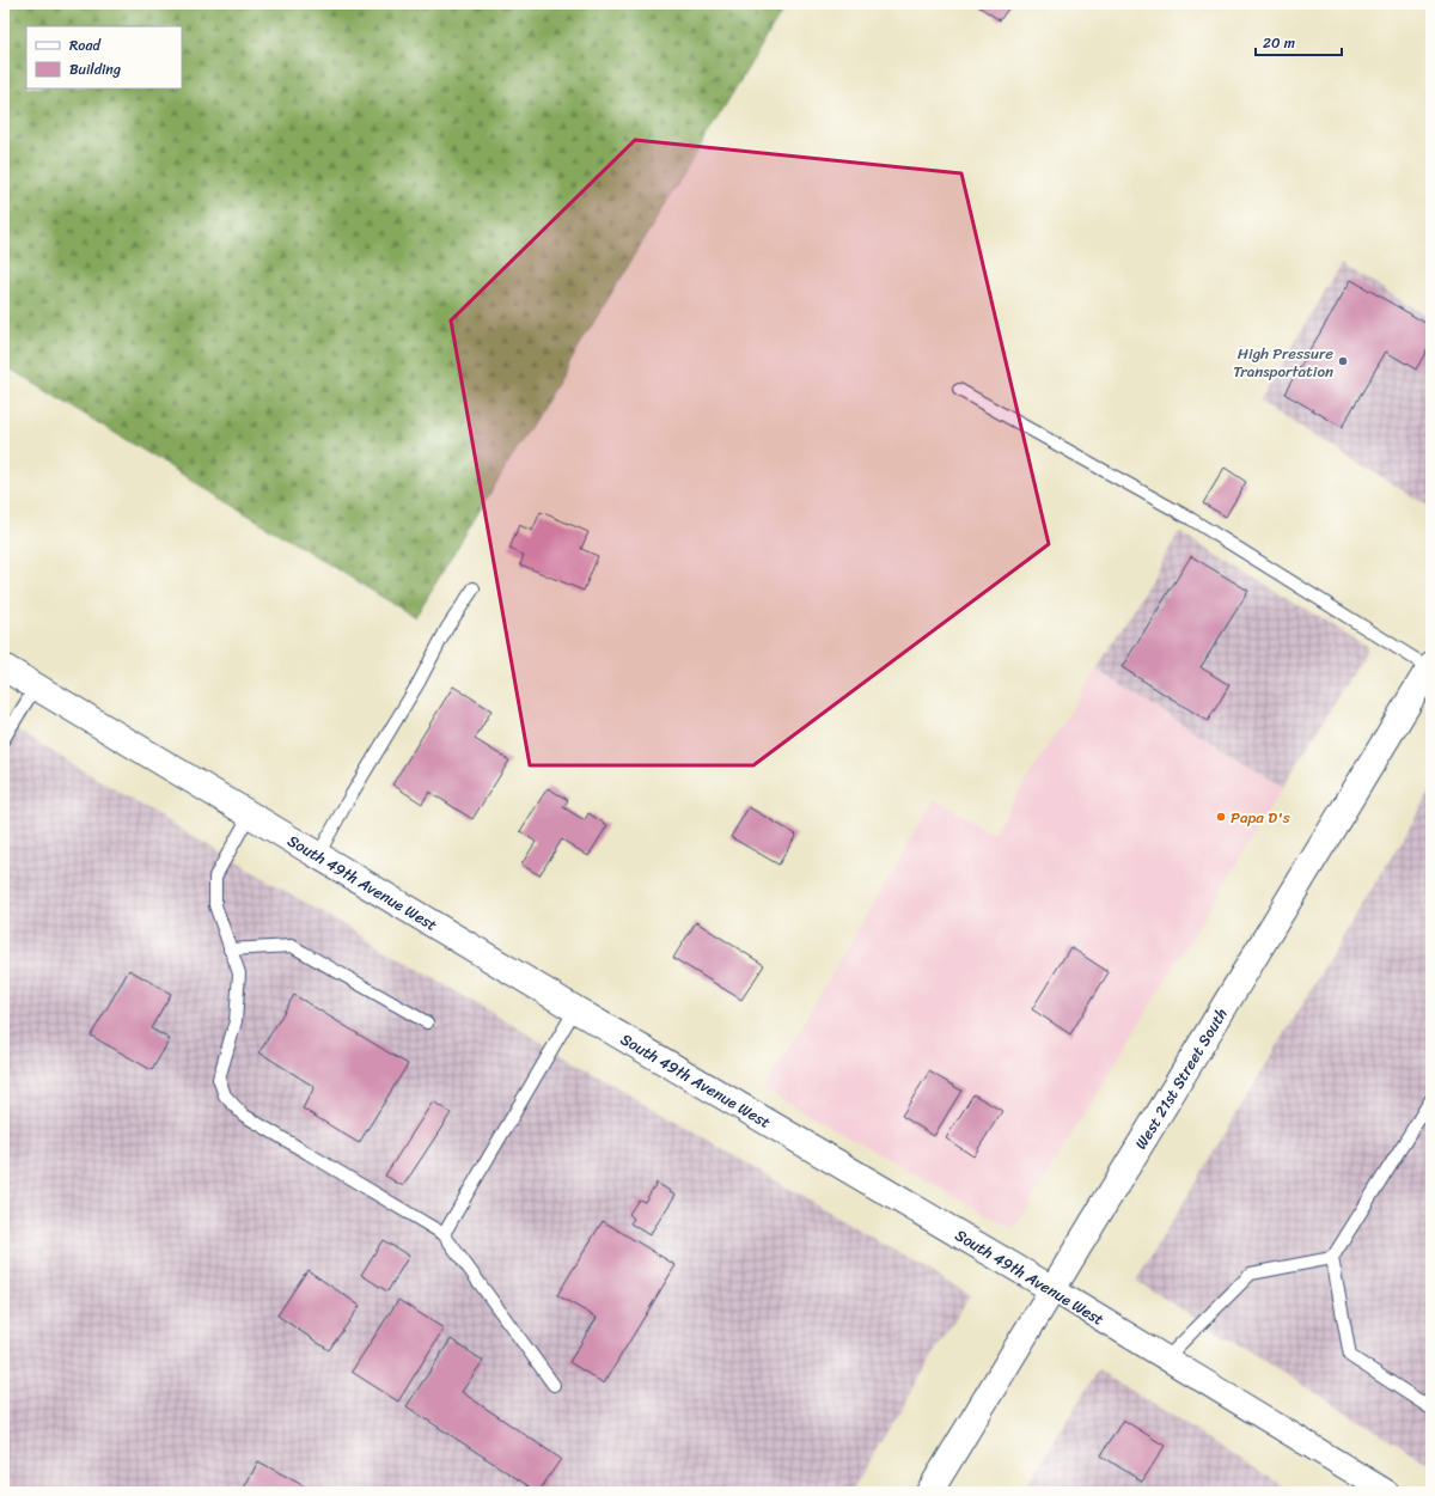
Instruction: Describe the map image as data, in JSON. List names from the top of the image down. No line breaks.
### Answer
{"streets":{"street":["South 49th Avenue West","West 21st Street South"]},"crossings":[["South 49th Avenue West","West 21st Street South"]],"places":["High Pressure Transportation","Papa D's"],"legend":["Road","Building"],"scale_bar":"20 m"}
